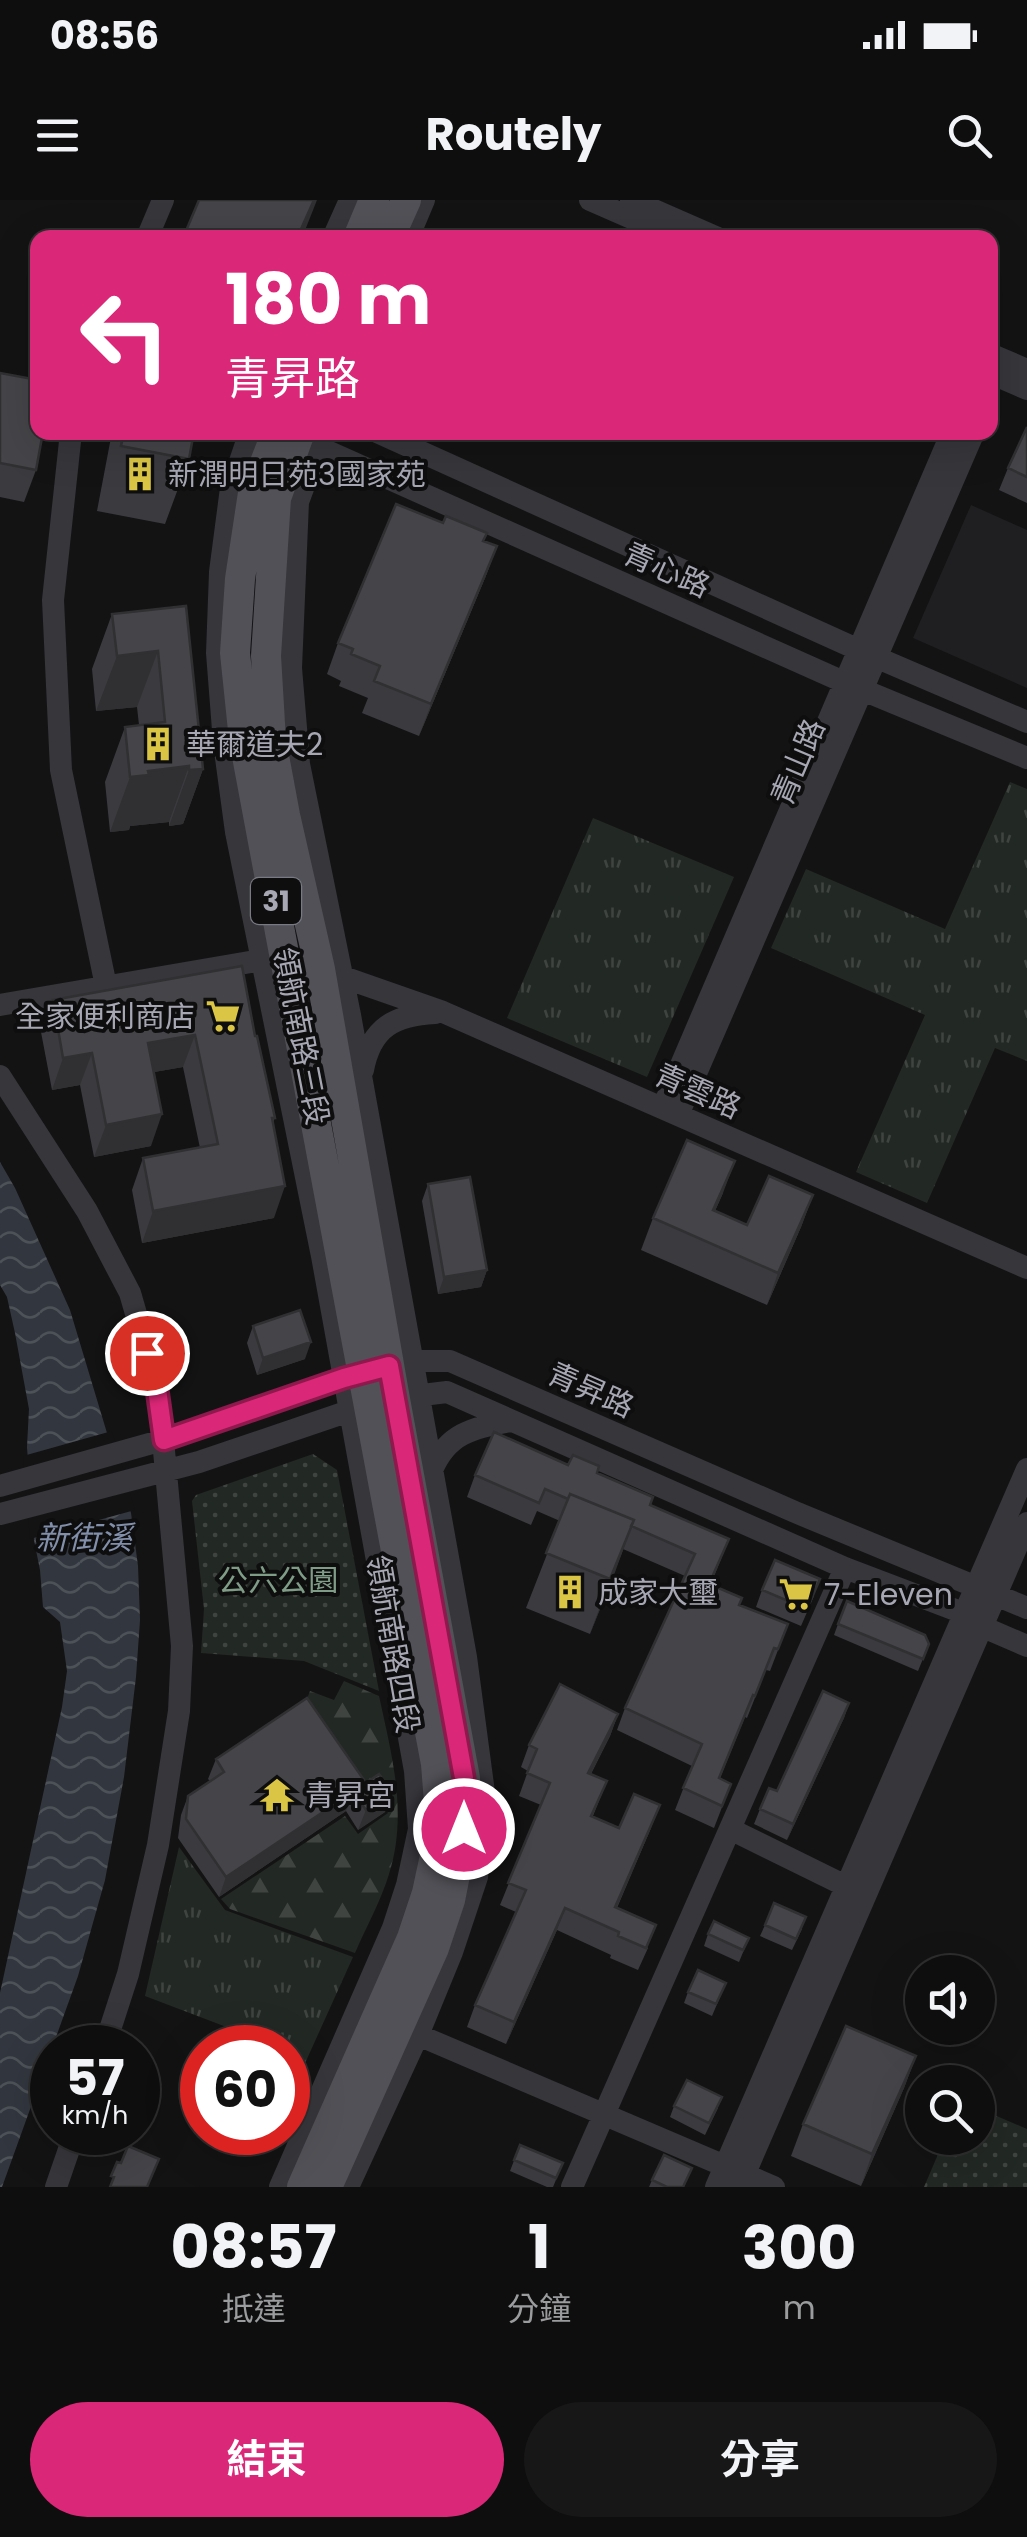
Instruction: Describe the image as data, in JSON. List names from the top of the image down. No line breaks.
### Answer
{"streets":{"main road":["31","領航南路三段","領航南路四段"],"street":["青心路","青山路","青雲路","青昇路"]},"crossings":[["青心路","青山路"],["青山路","青雲路"],["領航南路三段","青雲路"],["領航南路三段","青昇路"],["領航南路三段","領航南路四段"],["青昇路","領航南路四段"]],"water":["新街溪"],"parks":["公六公園"],"places":{"building":["新潤明日苑3國家苑","華爾道夫2","成家大璽"],"supermarket":["全家便利商店","7-Eleven"],"temple":["青昇宮"]},"page":{"status":"08:56","header":"Routely","turn":["180 m","青昇路"],"speed":"57 km/h","limit":"60","eta":["08:57","抵達","1","分鐘","300","m"],"buttons":["結束","分享"]}}
